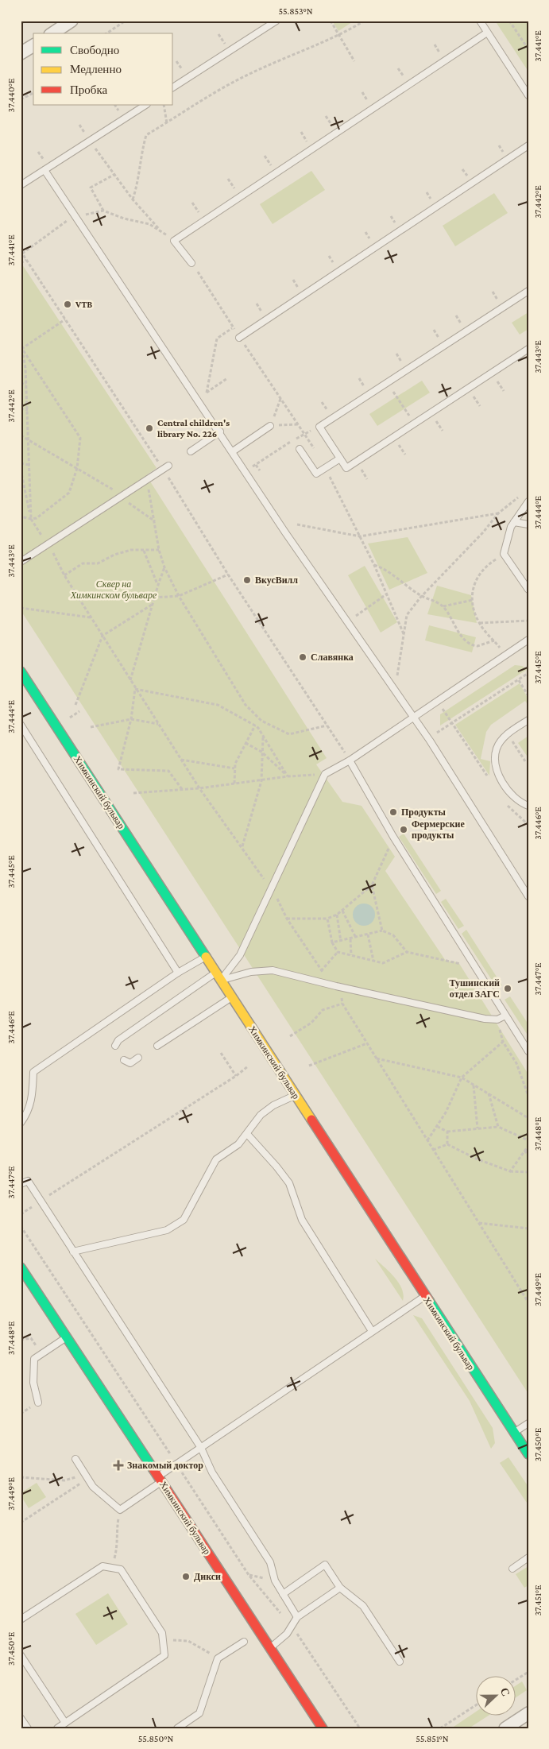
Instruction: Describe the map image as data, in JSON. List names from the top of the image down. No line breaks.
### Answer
{"streets":{"main road":["Химкинский бульвар"]},"parks":["Сквер на Химкинском бульваре"],"places":{"other":["VTB","Central children's library No. 226","ВкусВилл","Славянка","Продукты","Фермерские продукты","Тушинский отдел ЗАГС","Дикси"],"health":["Знакомый доктор"]},"legend":["Свободно","Медленно","Пробка"],"north":"right","coordinates":["55.853°N","37.441°E","37.440°E","37.442°E","37.443°E","37.444°E","37.445°E","37.446°E","37.447°E","37.448°E","37.449°E","37.450°E","37.451°E","55.850°N","55.851°N"]}
